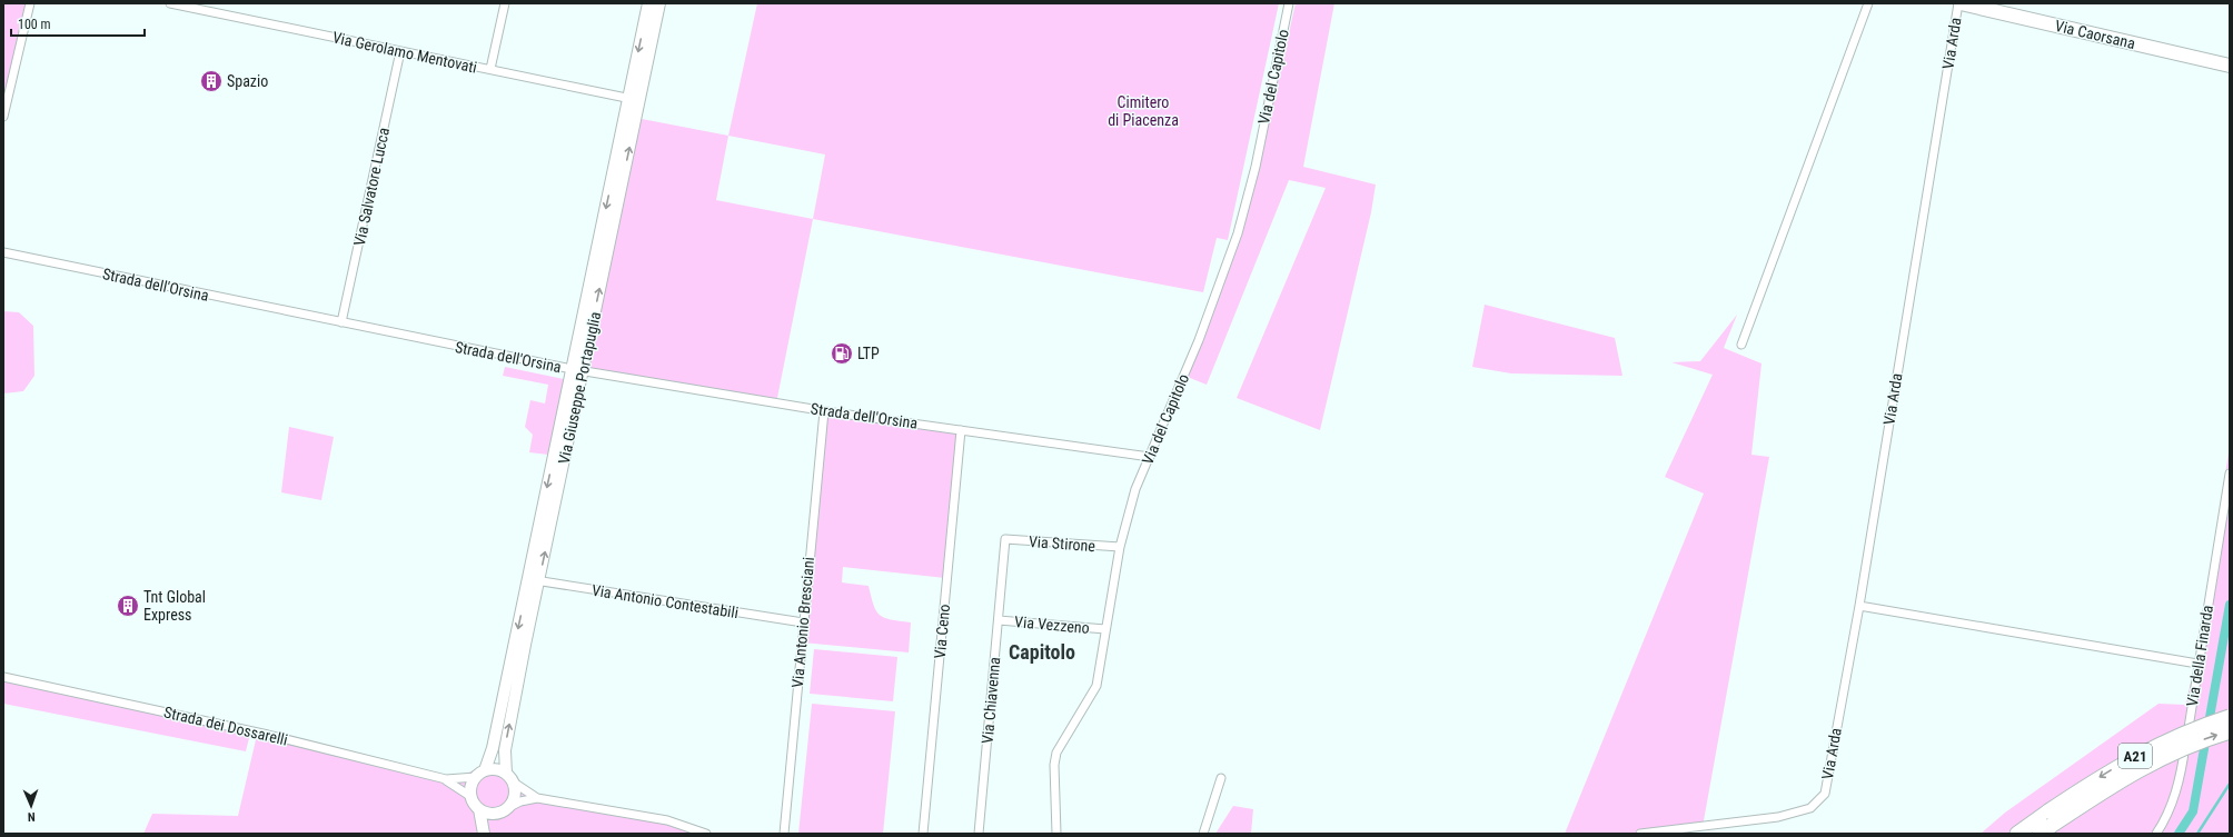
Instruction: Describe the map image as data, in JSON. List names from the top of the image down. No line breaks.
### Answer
{"streets":{"highway":["A21"],"main road":["Via Caorsana","Via Giuseppe Portapuglia"],"street":["Via Arda","Via Gerolamo Mentovati","Via del Capitolo","Via Salvatore Lucca","Strada dell'Orsina","Via Stirone","Via Antonio Contestabili","Via Antonio Bresciani","Via Vezzeno","Via Ceno","Via della Finarda","Via Chiavenna","Strada dei Dossarelli"]},"crossings":[["Via Caorsana","Via Arda"],["Via Gerolamo Mentovati","Via Salvatore Lucca"],["Via Gerolamo Mentovati","Via Giuseppe Portapuglia"],["Via del Capitolo","Strada dell'Orsina"],["Via del Capitolo","Via Stirone"],["Via del Capitolo","Via Vezzeno"],["Via Salvatore Lucca","Strada dell'Orsina"],["Strada dell'Orsina","Via Giuseppe Portapuglia"],["Strada dell'Orsina","Via Antonio Bresciani"],["Strada dell'Orsina","Via Ceno"],["Via Giuseppe Portapuglia","Via Antonio Contestabili"],["Via Giuseppe Portapuglia","Strada dei Dossarelli"],["Via Stirone","Via Chiavenna"],["Via Antonio Contestabili","Via Antonio Bresciani"],["Via Vezzeno","Via Chiavenna"]],"districts":["Capitolo"],"parks":["Cimitero di Piacenza"],"places":{"building":["Spazio","Tnt Global Express"],"fuel station":["LTP"]},"scale_bar":"100 m","north":"bottom"}
